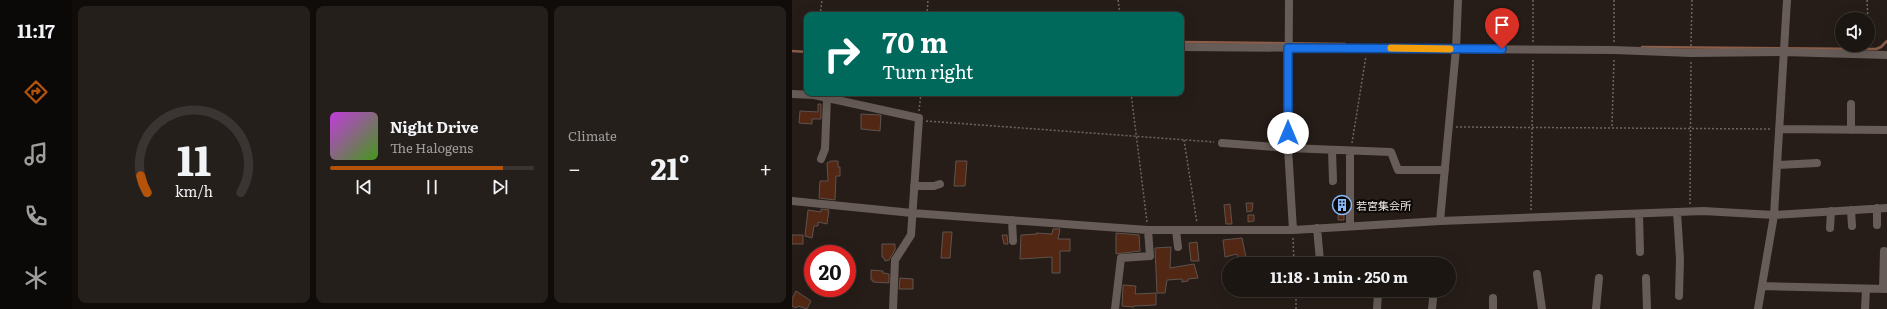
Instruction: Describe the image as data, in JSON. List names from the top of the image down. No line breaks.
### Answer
{"places":{"building":["若宮集会所"]},"page":{"tabs":"11:17","tile":"Climate","turn":["70 m","Turn right"],"song":["Night Drive","The Halogens"],"heat":["−","21°","+"],"limit":"20","trip":"11:18 · 1 min · 250 m","gauge":["11","km/h"]}}
